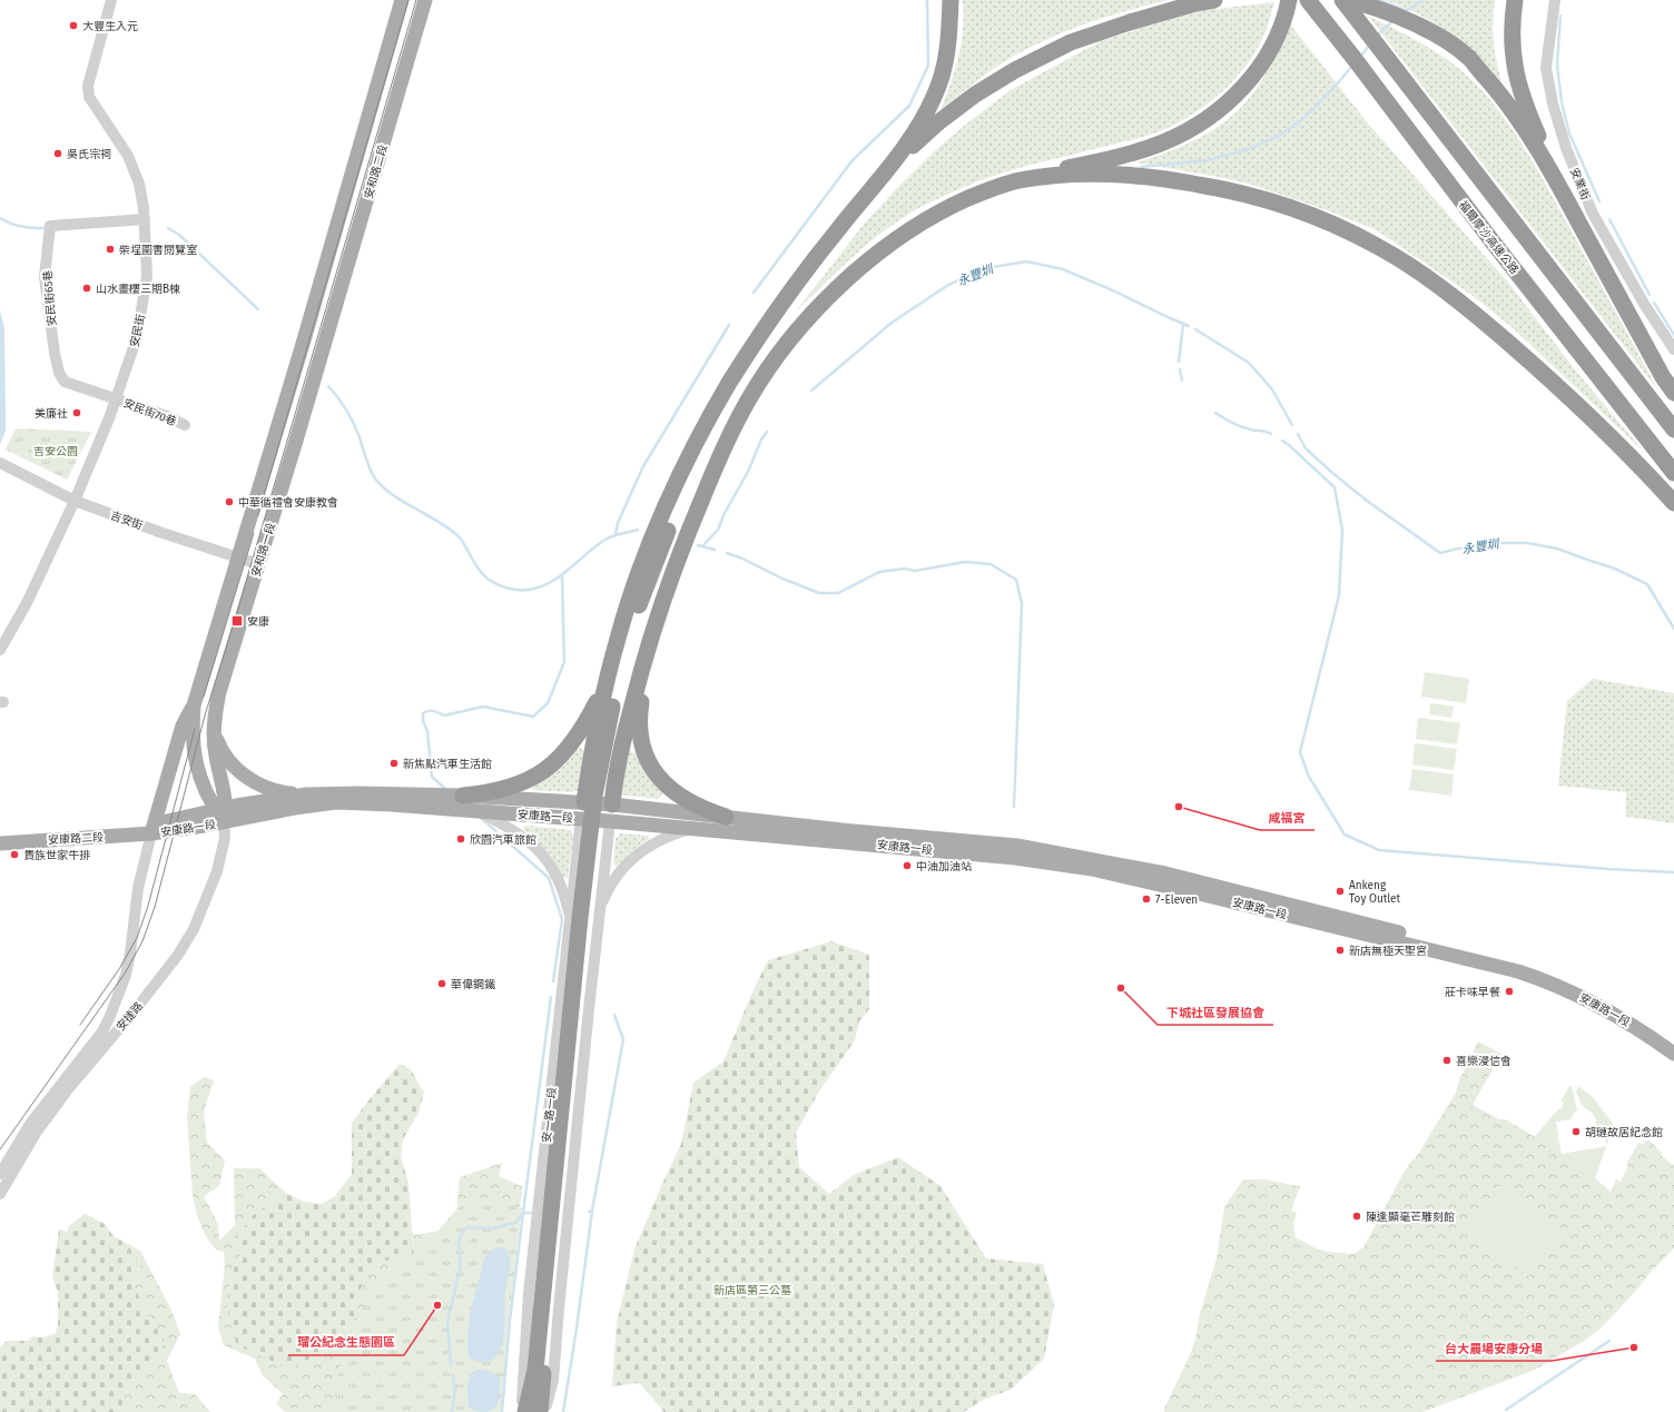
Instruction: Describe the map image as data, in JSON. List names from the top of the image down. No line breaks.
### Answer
{"streets":{"highway":["福爾摩沙高速公路"],"main road":["安和路二段","安和路一段","安康路一段","安康路二段"],"street":["安業街","安民街65巷","安民街","安民街70巷","吉安街","安捷路","安一路一段"]},"crossings":[["安和路二段","安和路一段"],["安民街65巷","安民街"],["安民街65巷","安民街70巷"],["安民街","安民街70巷"],["安民街","吉安街"],["吉安街","安和路一段"],["安和路一段","安康路一段"],["安和路一段","安康路二段"],["安和路一段","安捷路"],["安康路一段","安康路二段"],["安康路一段","安捷路"],["安康路一段","安一路一段"],["安康路二段","安捷路"]],"water":["永豐圳"],"parks":["吉安公園","新店區第三公墓"],"places":{"other":["大豐生入元","吳氏宗祠","柴埕圖書閱覽室","山水畫樓三期B棟","美廉社","中華循禮會安康教會","新焦點汽車生活館","咸福宮","欣園汽車旅館","貴族世家牛排","中油加油站","Ankeng Toy Outlet","7-Eleven","新店無極天聖宮","華偉鋼鐵","下城社區發展協會","莊卡味早餐","喜樂浸信會","胡璉故居紀念館","陳逢顯毫芒雕刻館","瑠公紀念生態園區","台大農場安康分場"],"transit":["安康"]}}
